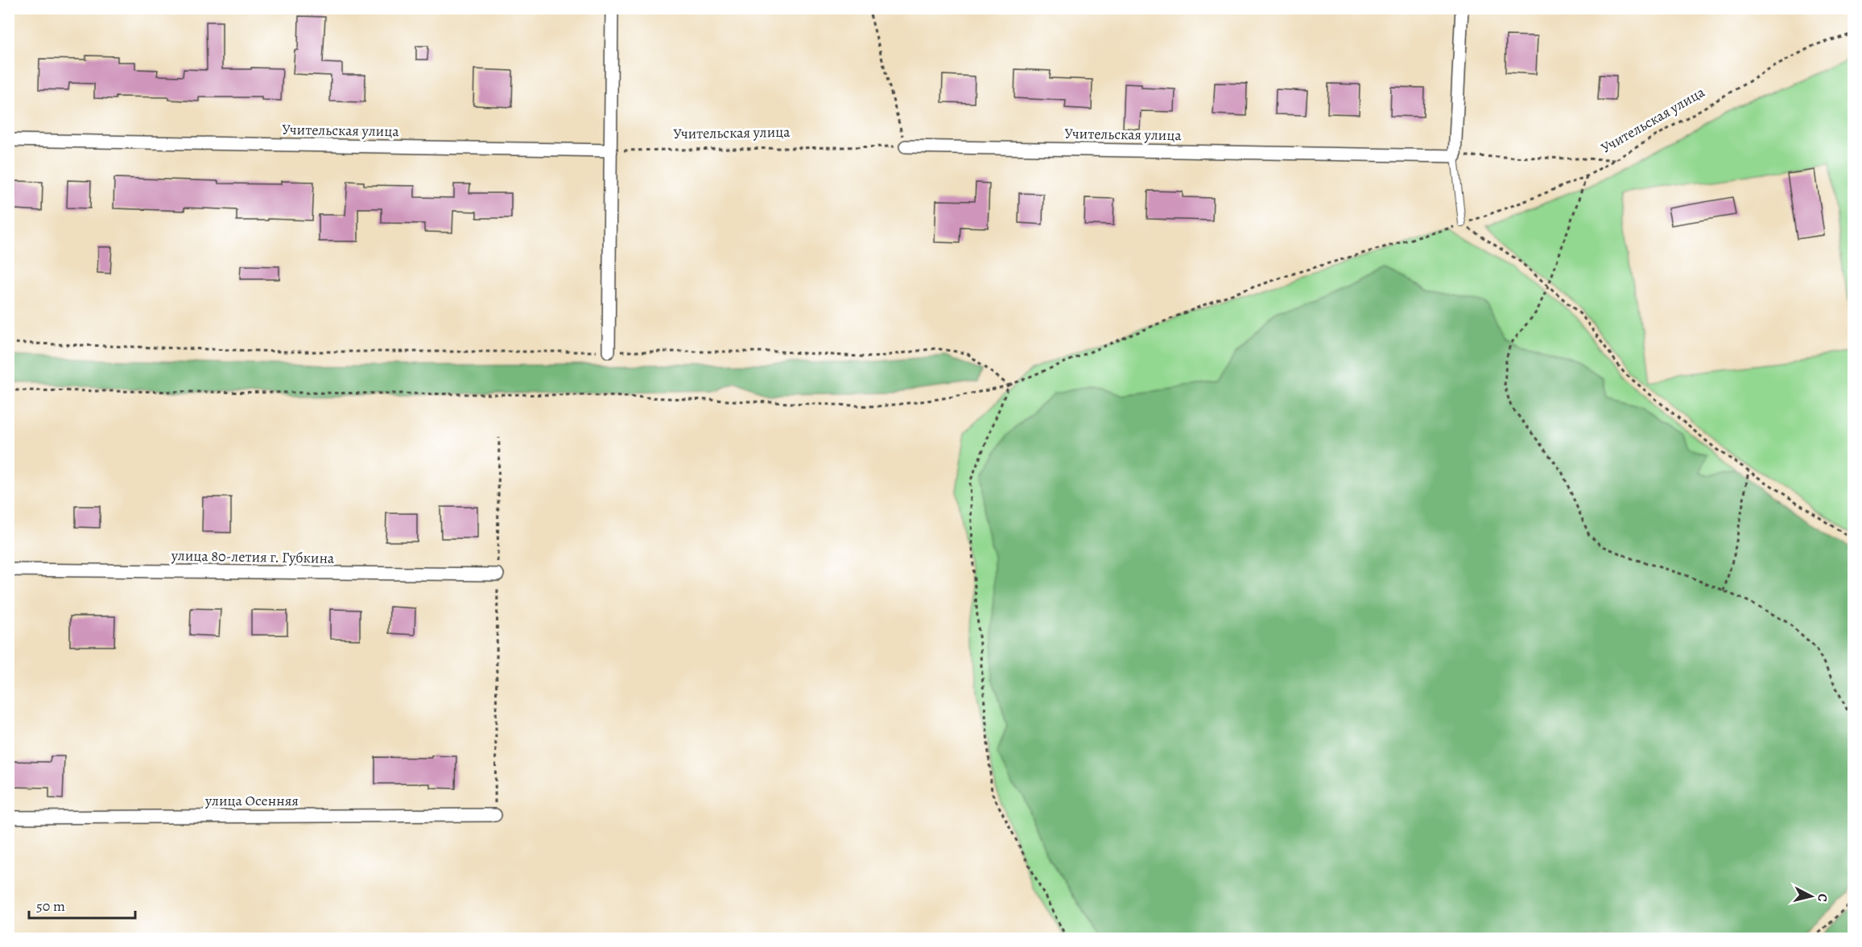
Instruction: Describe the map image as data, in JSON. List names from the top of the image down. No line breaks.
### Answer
{"streets":{"street":["Учительская улица","улица 80-летия г. Губкина","улица Осенняя"]},"scale_bar":"50 m","north":"right"}
